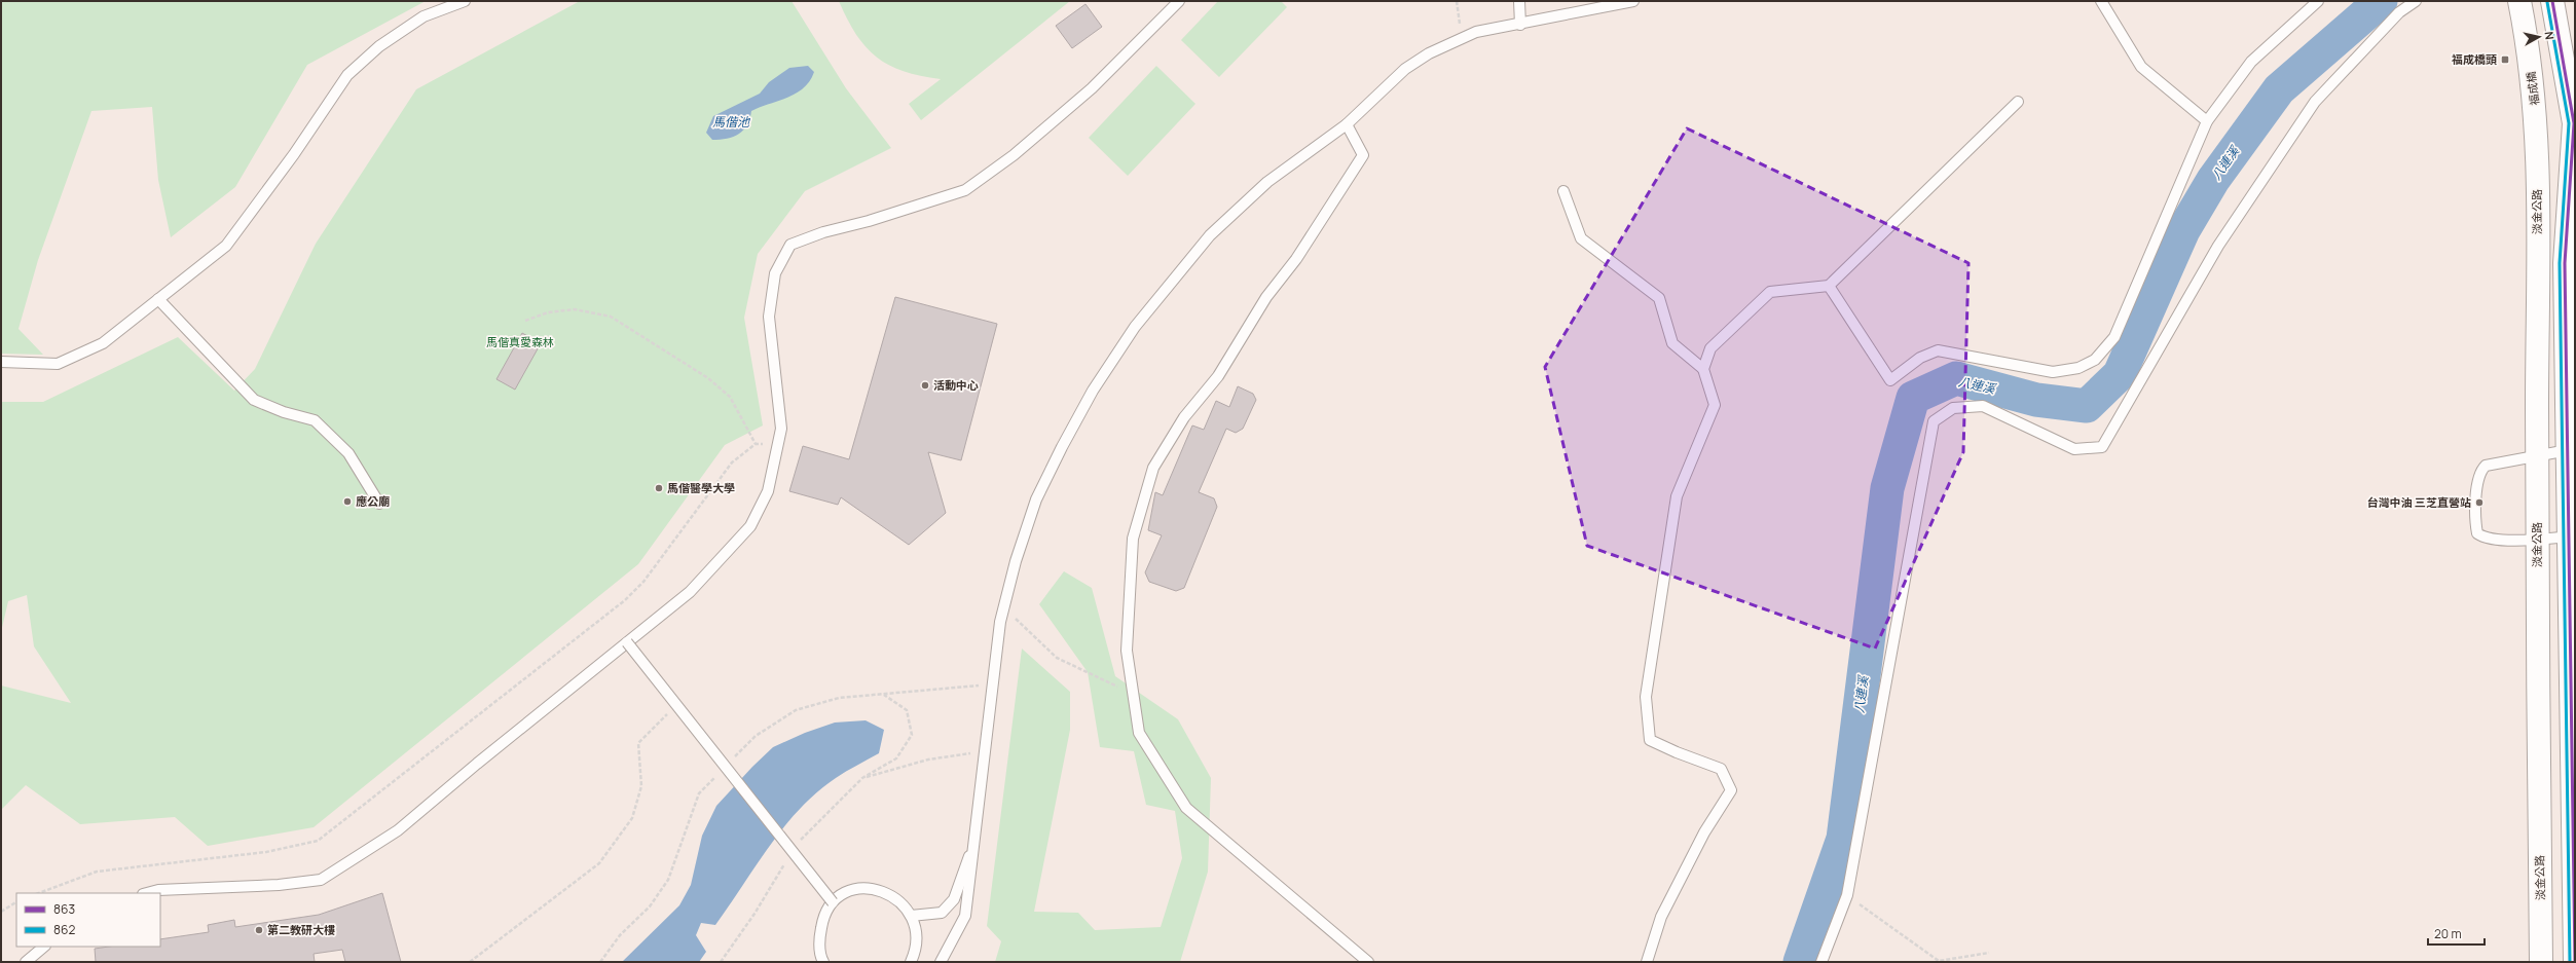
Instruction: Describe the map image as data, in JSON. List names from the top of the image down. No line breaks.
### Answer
{"streets":{"main road":["福成橋","淡金公路"]},"crossings":[["福成橋","淡金公路"]],"water":["馬偕池","八連溪"],"parks":["馬偕真愛森林"],"places":{"transit":["福成橋頭"],"other":["活動中心","馬偕醫學大學","應公廟","台灣中油 三芝直營站","第二教研大樓"]},"lines":["transit line 863","transit line 862"],"legend":["863","862"],"scale_bar":"20 m","north":"right"}
